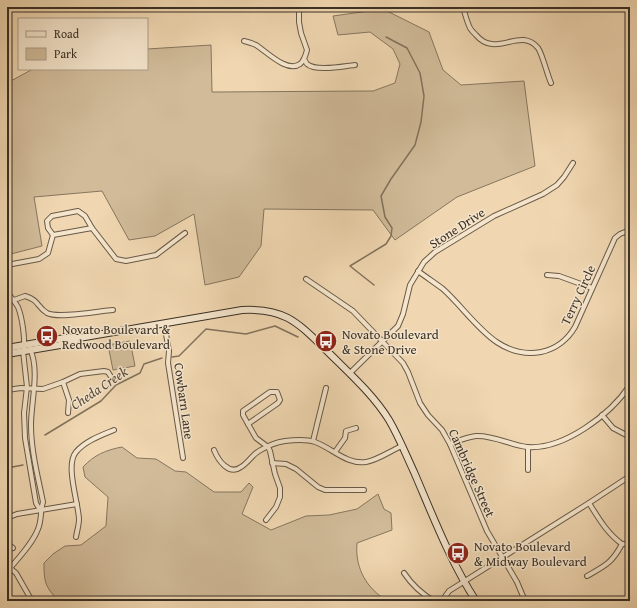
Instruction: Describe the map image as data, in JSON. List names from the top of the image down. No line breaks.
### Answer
{"streets":{"street":["Stone Drive","Terry Circle","Cowbarn Lane","Cambridge Street"]},"crossings":[["Stone Drive","Terry Circle"],["Stone Drive","Cambridge Street"]],"water":["Cheda Creek"],"places":{"bus stop":["Novato Boulevard & Redwood Boulevard","Novato Boulevard & Stone Drive","Novato Boulevard & Midway Boulevard"]},"legend":["Road","Park"]}
